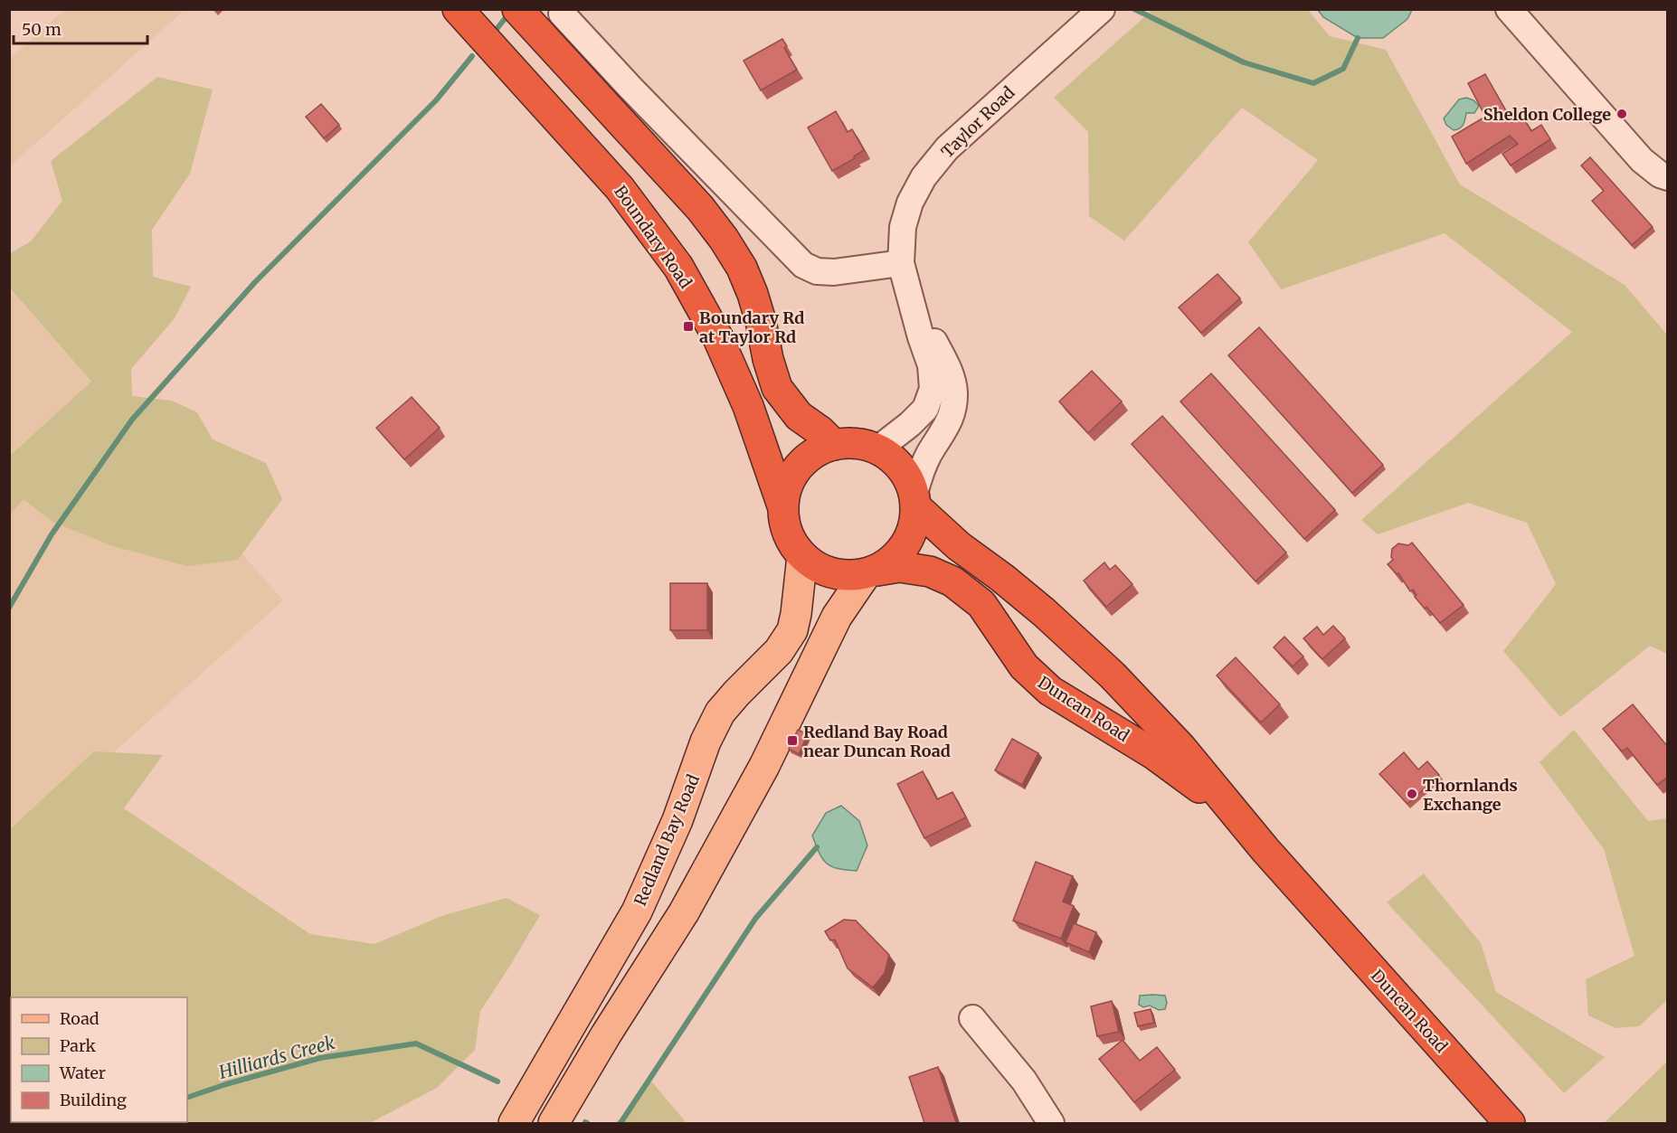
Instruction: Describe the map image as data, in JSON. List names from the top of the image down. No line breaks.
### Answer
{"streets":{"highway":["Boundary Road","Duncan Road"],"main road":["Redland Bay Road"],"street":["Taylor Road"]},"crossings":[["Taylor Road","Boundary Road"],["Taylor Road","Duncan Road"],["Taylor Road","Redland Bay Road"],["Boundary Road","Duncan Road"],["Boundary Road","Redland Bay Road"],["Duncan Road","Redland Bay Road"]],"water":["Hilliards Creek"],"places":{"other":["Sheldon College","Thornlands Exchange"],"transit":["Boundary Rd at Taylor Rd","Redland Bay Road near Duncan Road"]},"legend":["Road","Park","Water","Building"],"scale_bar":"50 m"}
